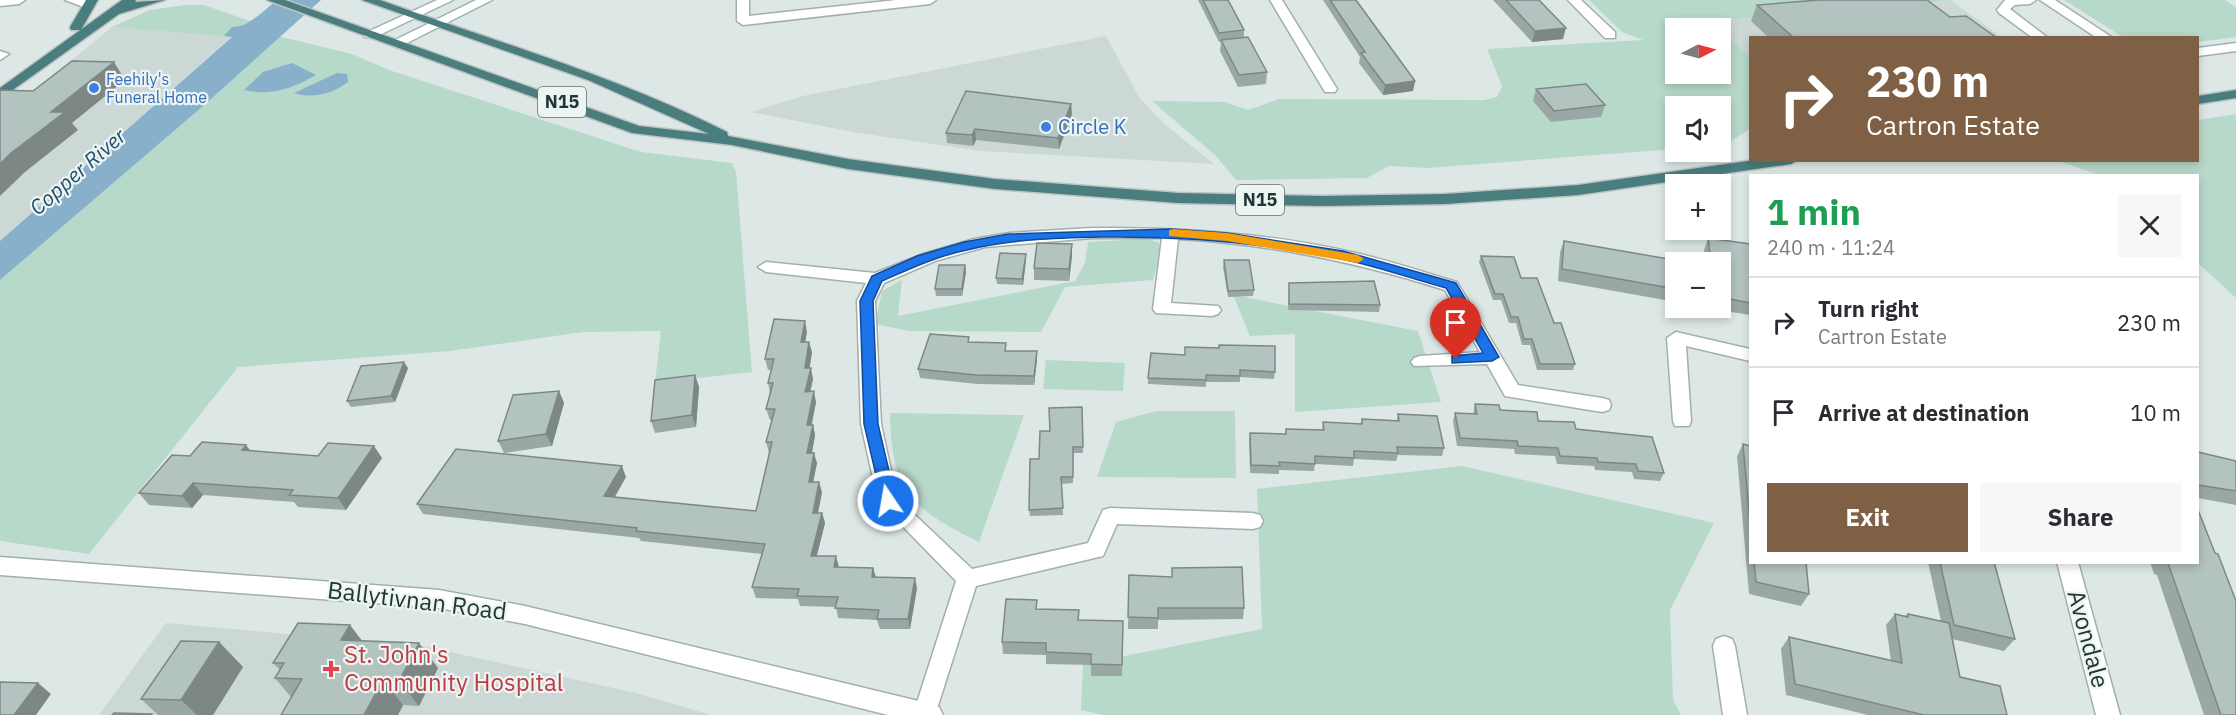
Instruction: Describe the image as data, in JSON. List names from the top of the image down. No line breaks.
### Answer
{"streets":{"highway":["N15"],"street":["Ballytivnan Road","Avondale"]},"water":["Copper River"],"places":{"other":["Feehily's Funeral Home","Circle K"],"health":["St. John's Community Hospital"]},"north":"right","page":{"map_buttons":["+","−"],"turn":["230 m","Cartron Estate"],"heading":["1 min","240 m · 11:24"],"list":[{"name":"Turn right","note":"Cartron Estate","value":"230 m"},{"name":"Arrive at destination","value":"10 m"}],"buttons":["Exit","Share"]}}
